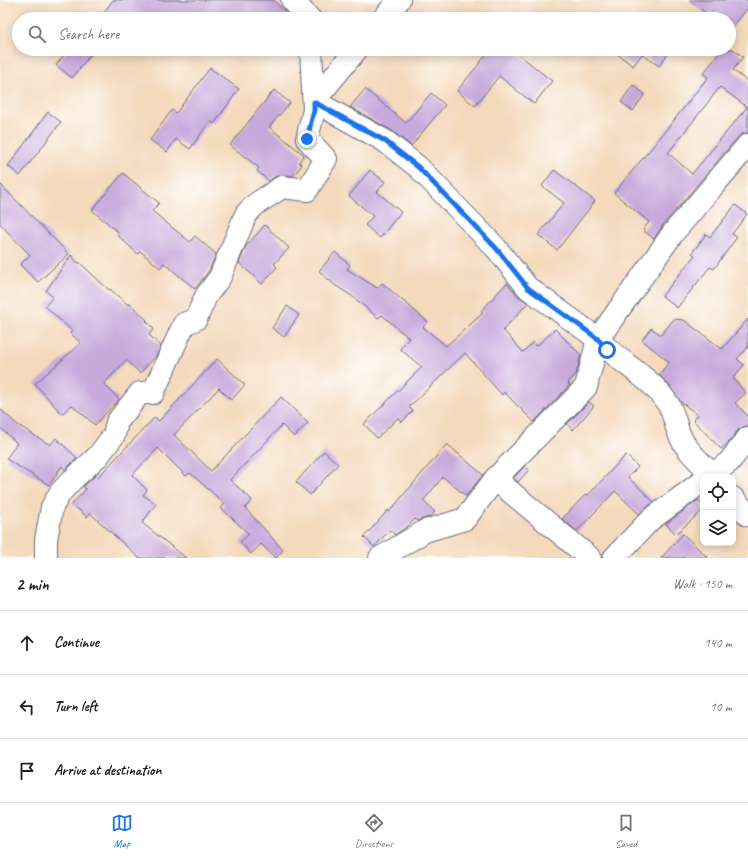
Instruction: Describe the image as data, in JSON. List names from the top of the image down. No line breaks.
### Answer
{"page":{"search":"Search here","heading":["2 min","Walk · 150 m"],"list":[["Continue","140 m"],["Turn left","10 m"],"Arrive at destination"],"nav":["Map","Directions","Saved"]}}
